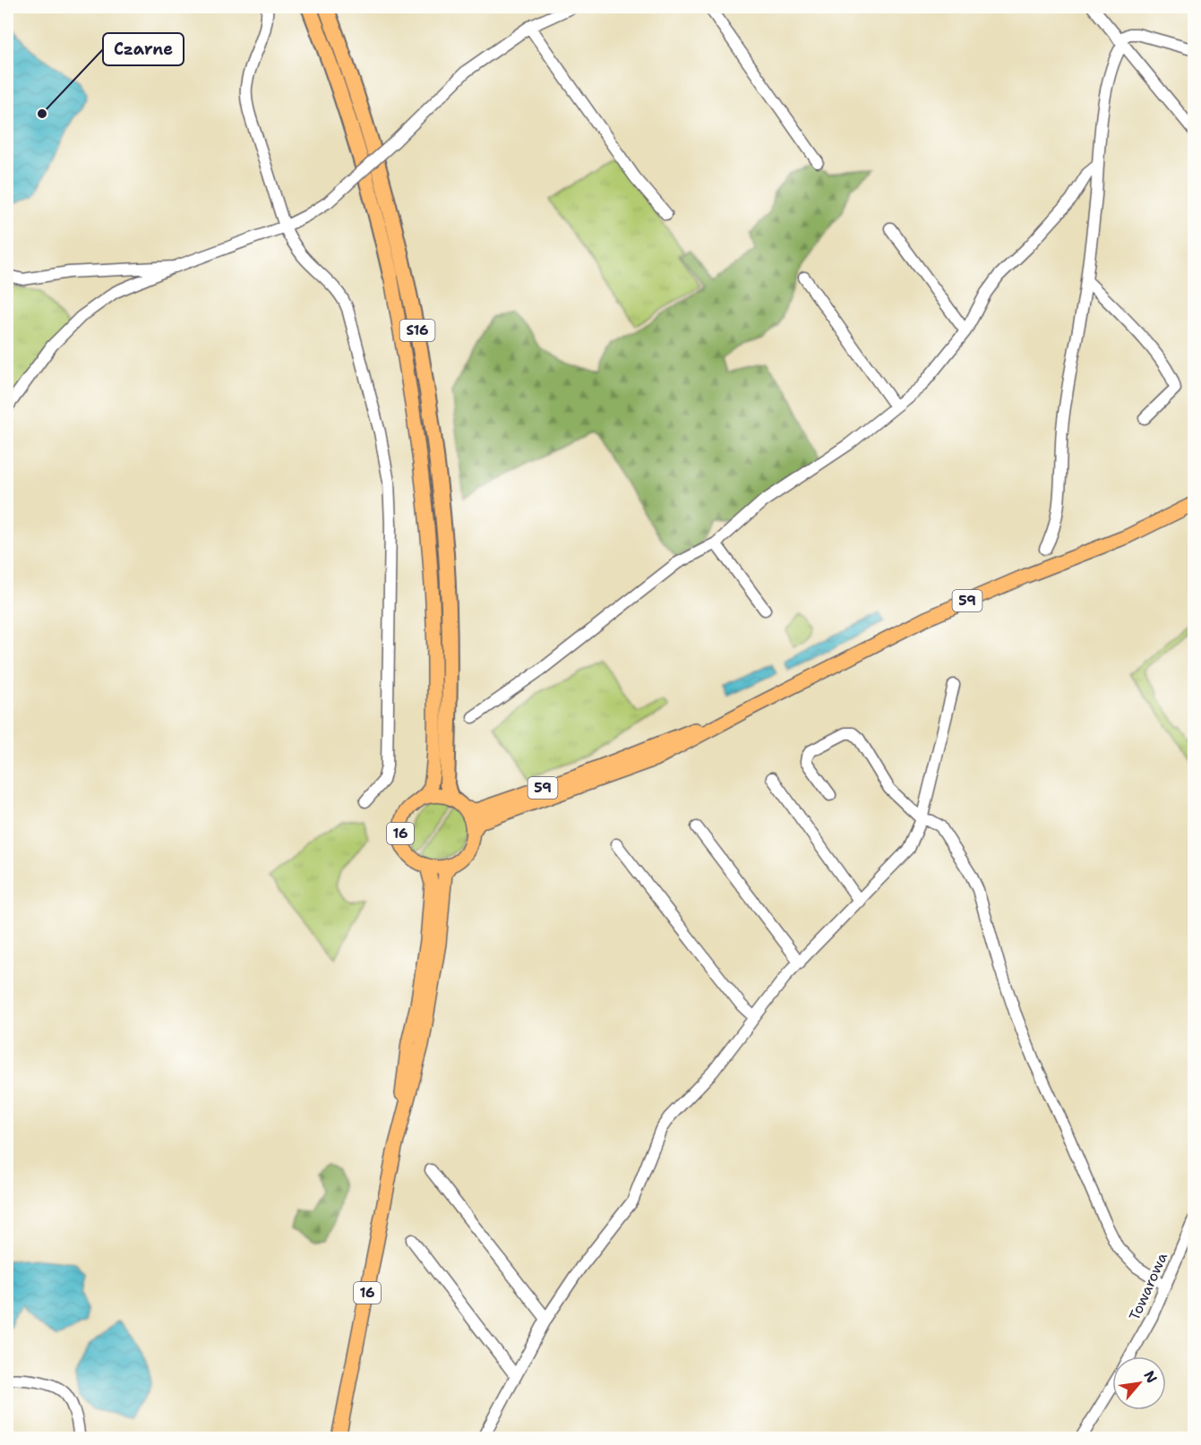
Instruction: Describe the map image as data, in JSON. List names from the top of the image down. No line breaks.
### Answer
{"streets":{"highway":["S16"],"main road":["59","16"],"street":["Towarowa"]},"crossings":[["S16","59"],["S16","16"],["59","16"]],"places":["Czarne"],"north":"top right"}
